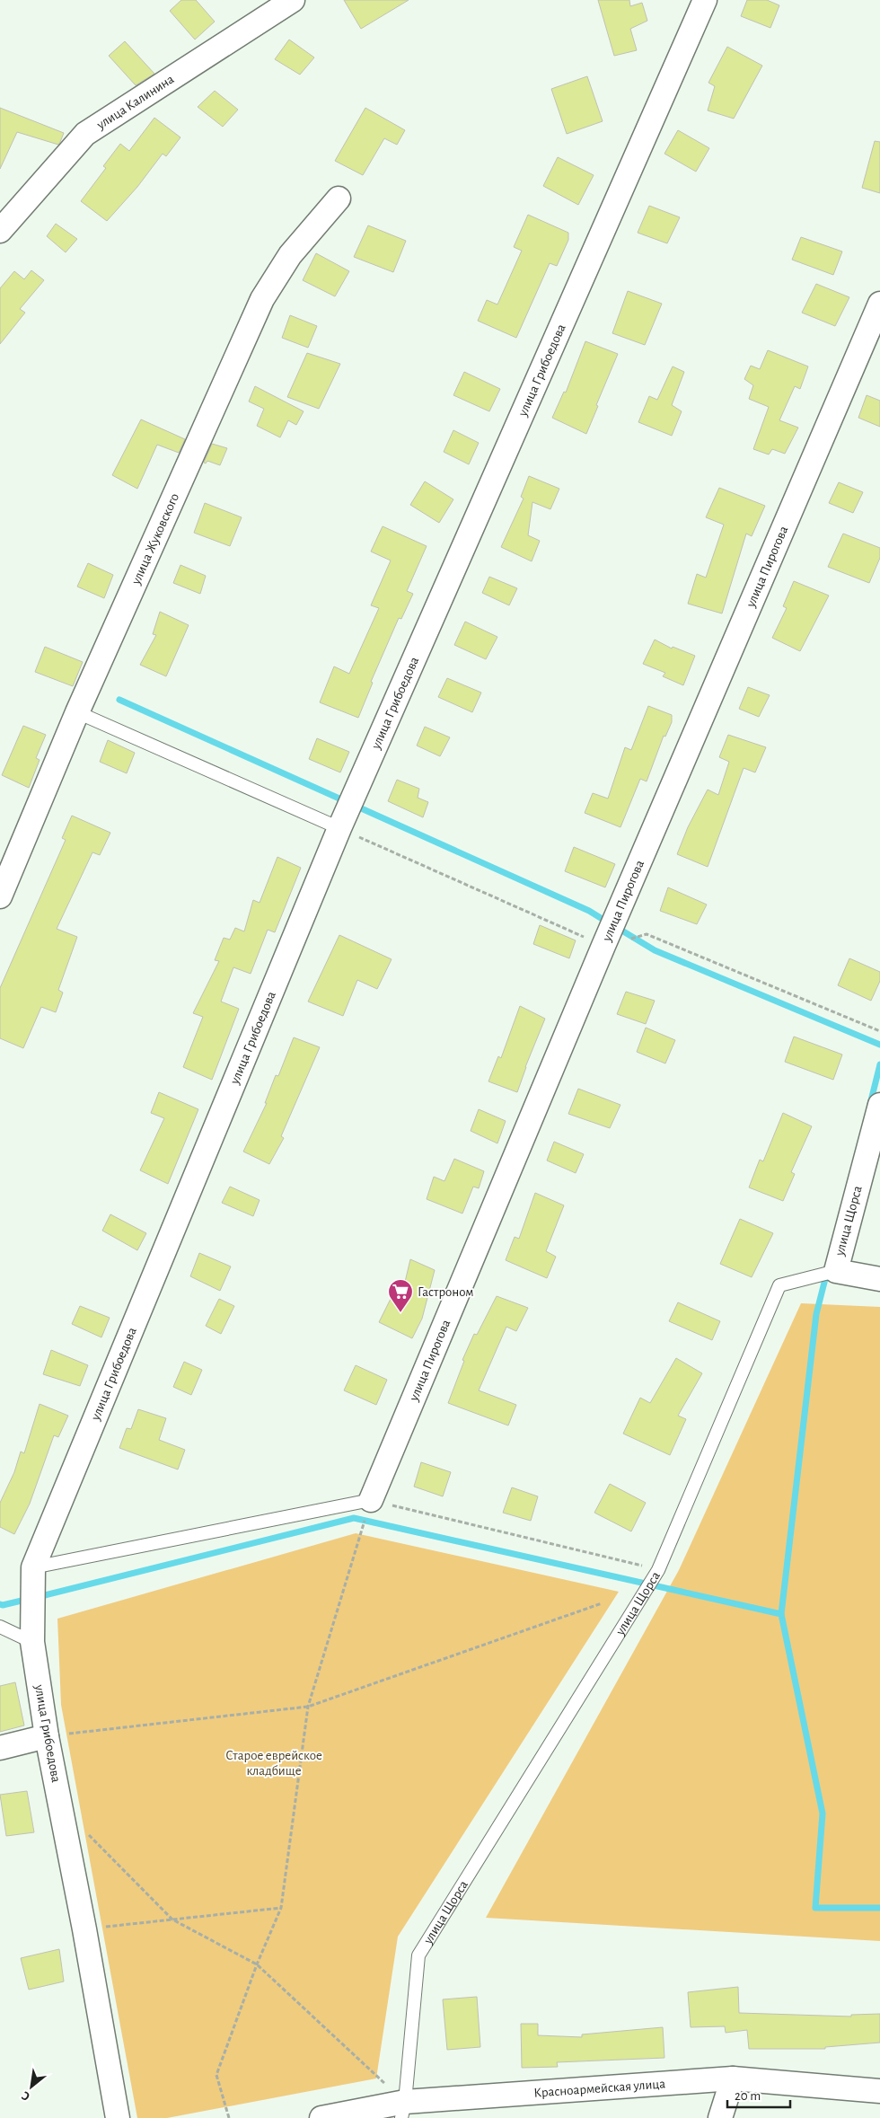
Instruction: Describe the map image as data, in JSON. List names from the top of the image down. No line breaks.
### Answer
{"streets":{"street":["улица Калинина","улица Грибоедова","улица Жуковского","улица Пирогова","улица Щорса","Красноармейская улица"]},"crossings":[["улица Щорса","Красноармейская улица"]],"parks":["Старое еврейское кладбище"],"places":{"supermarket":["Гастроном"]},"scale_bar":"20 m","north":"bottom left"}
